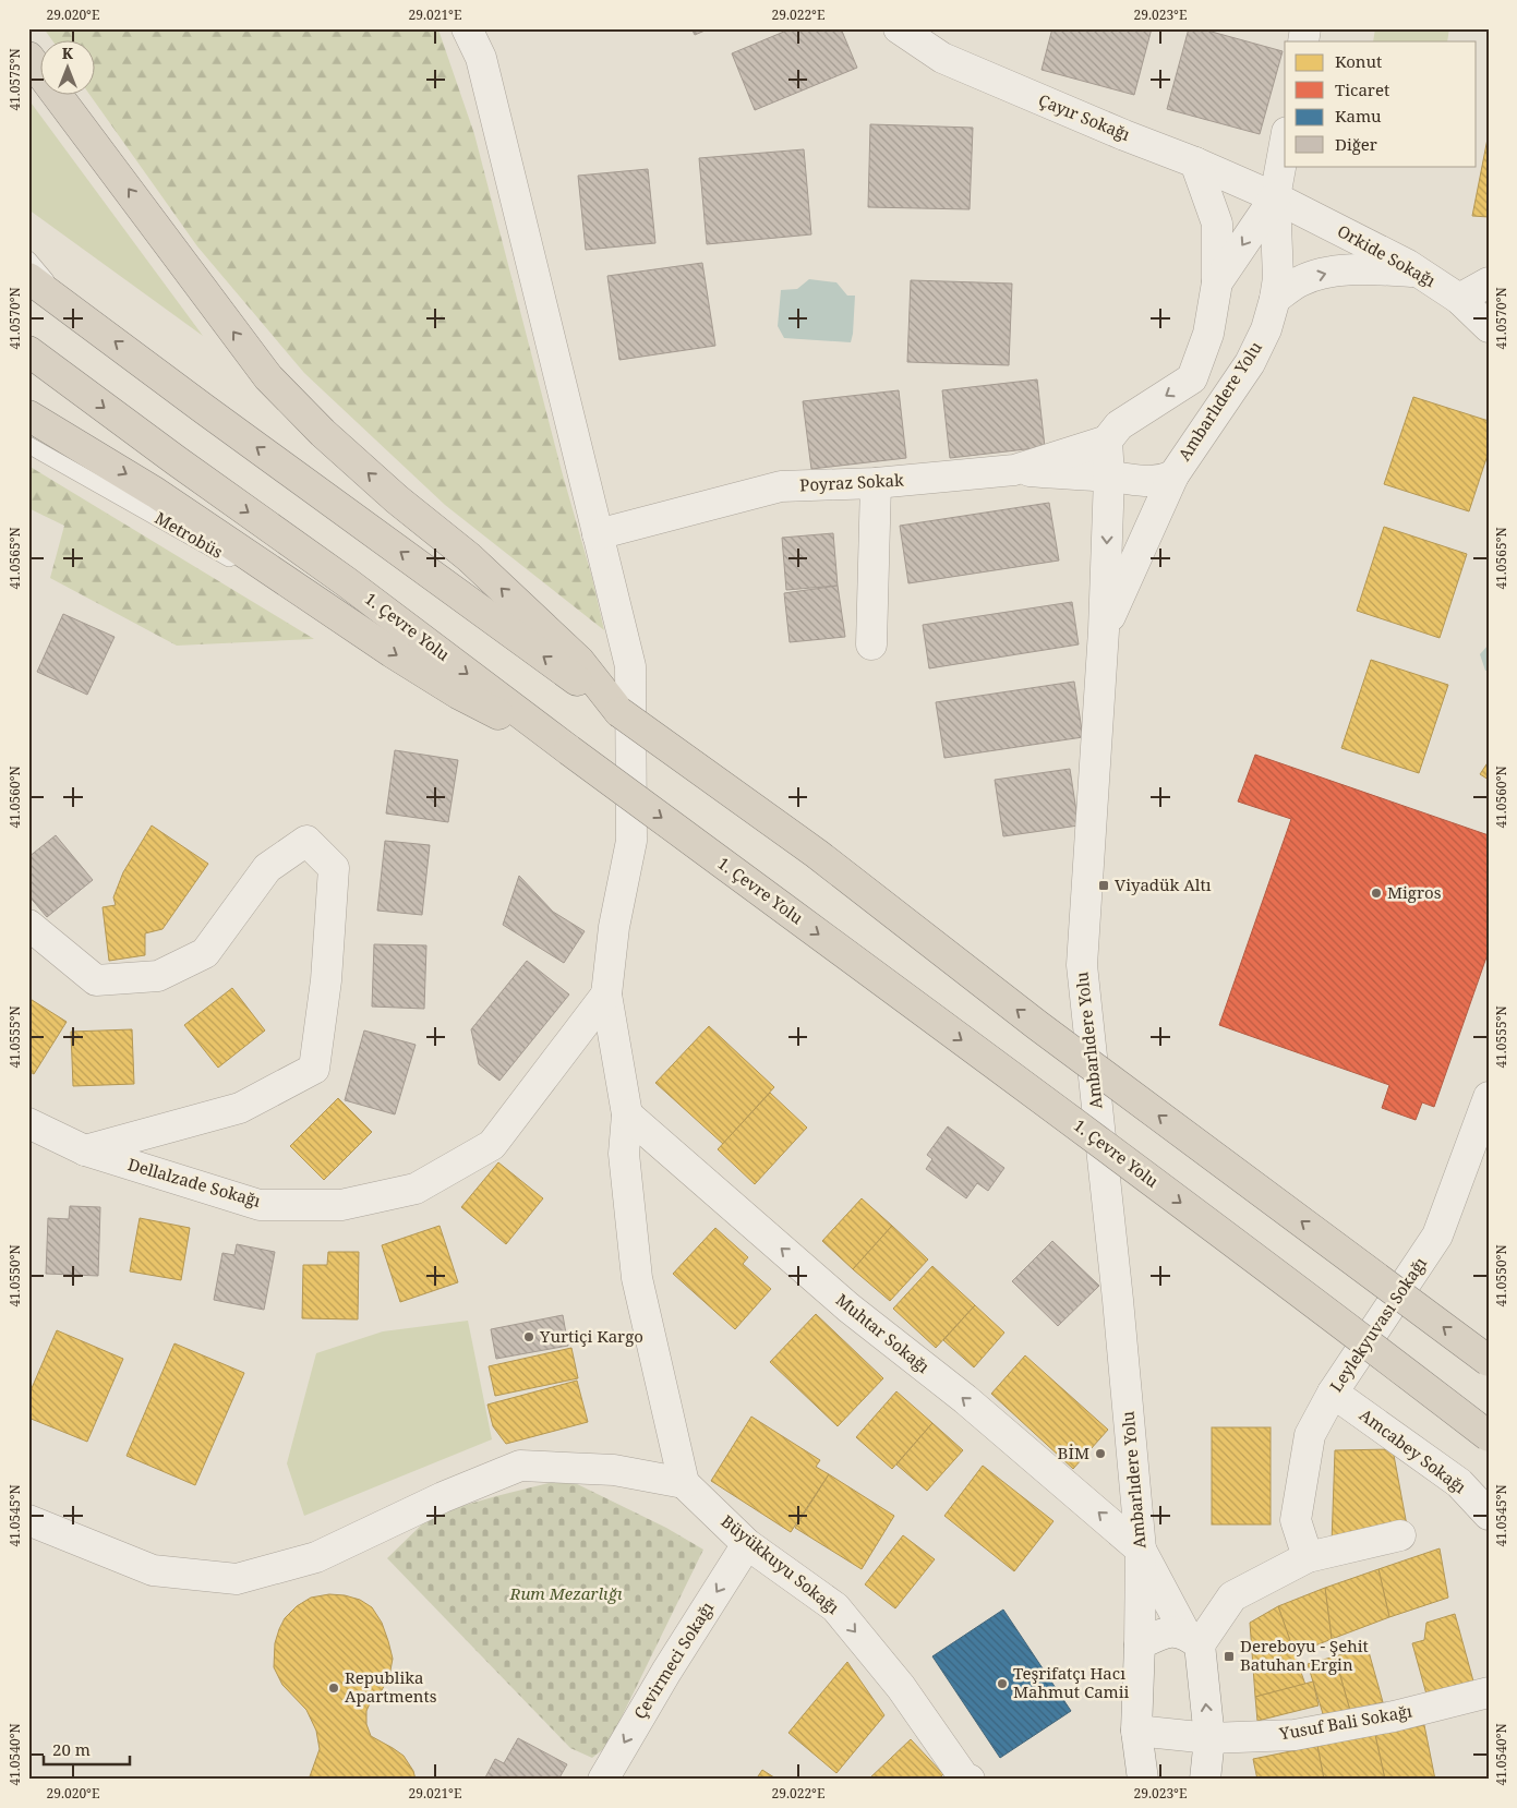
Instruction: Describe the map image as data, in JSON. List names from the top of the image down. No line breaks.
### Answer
{"streets":{"highway":["1. Çevre Yolu"],"street":["Çayır Sokağı","Orkide Sokağı","Ambarlıdere Yolu","Poyraz Sokak","Dellalzade Sokağı","Leylekyuvası Sokağı","Muhtar Sokağı","Amcabey Sokağı","Büyükkuyu Sokağı","Çevirmeci Sokağı","Yusuf Bali Sokağı"],"lane":["Metrobüs"]},"crossings":[["Çayır Sokağı","Orkide Sokağı"],["Çayır Sokağı","Ambarlıdere Yolu"],["Orkide Sokağı","Ambarlıdere Yolu"],["Ambarlıdere Yolu","Poyraz Sokak"],["Ambarlıdere Yolu","Muhtar Sokağı"],["Ambarlıdere Yolu","Yusuf Bali Sokağı"],["Leylekyuvası Sokağı","Amcabey Sokağı"],["Büyükkuyu Sokağı","Çevirmeci Sokağı"]],"one_way":["Muhtar Sokağı","Büyükkuyu Sokağı","Çevirmeci Sokağı"],"parks":["Rum Mezarlığı"],"places":{"transit":["Viyadük Altı","Dereboyu - Şehit Batuhan Ergin"],"other":["Migros","Yurtiçi Kargo","BİM","Teşrifatçı Hacı Mahmut Camii","Republika Apartments"]},"legend":["Konut","Ticaret","Kamu","Diğer"],"scale_bar":"20 m","north":"top","coordinates":["29.020°E","29.021°E","29.022°E","29.023°E","41.0575°N","41.0570°N","41.0565°N","41.0560°N","41.0555°N","41.0550°N","41.0545°N","41.0540°N"]}
